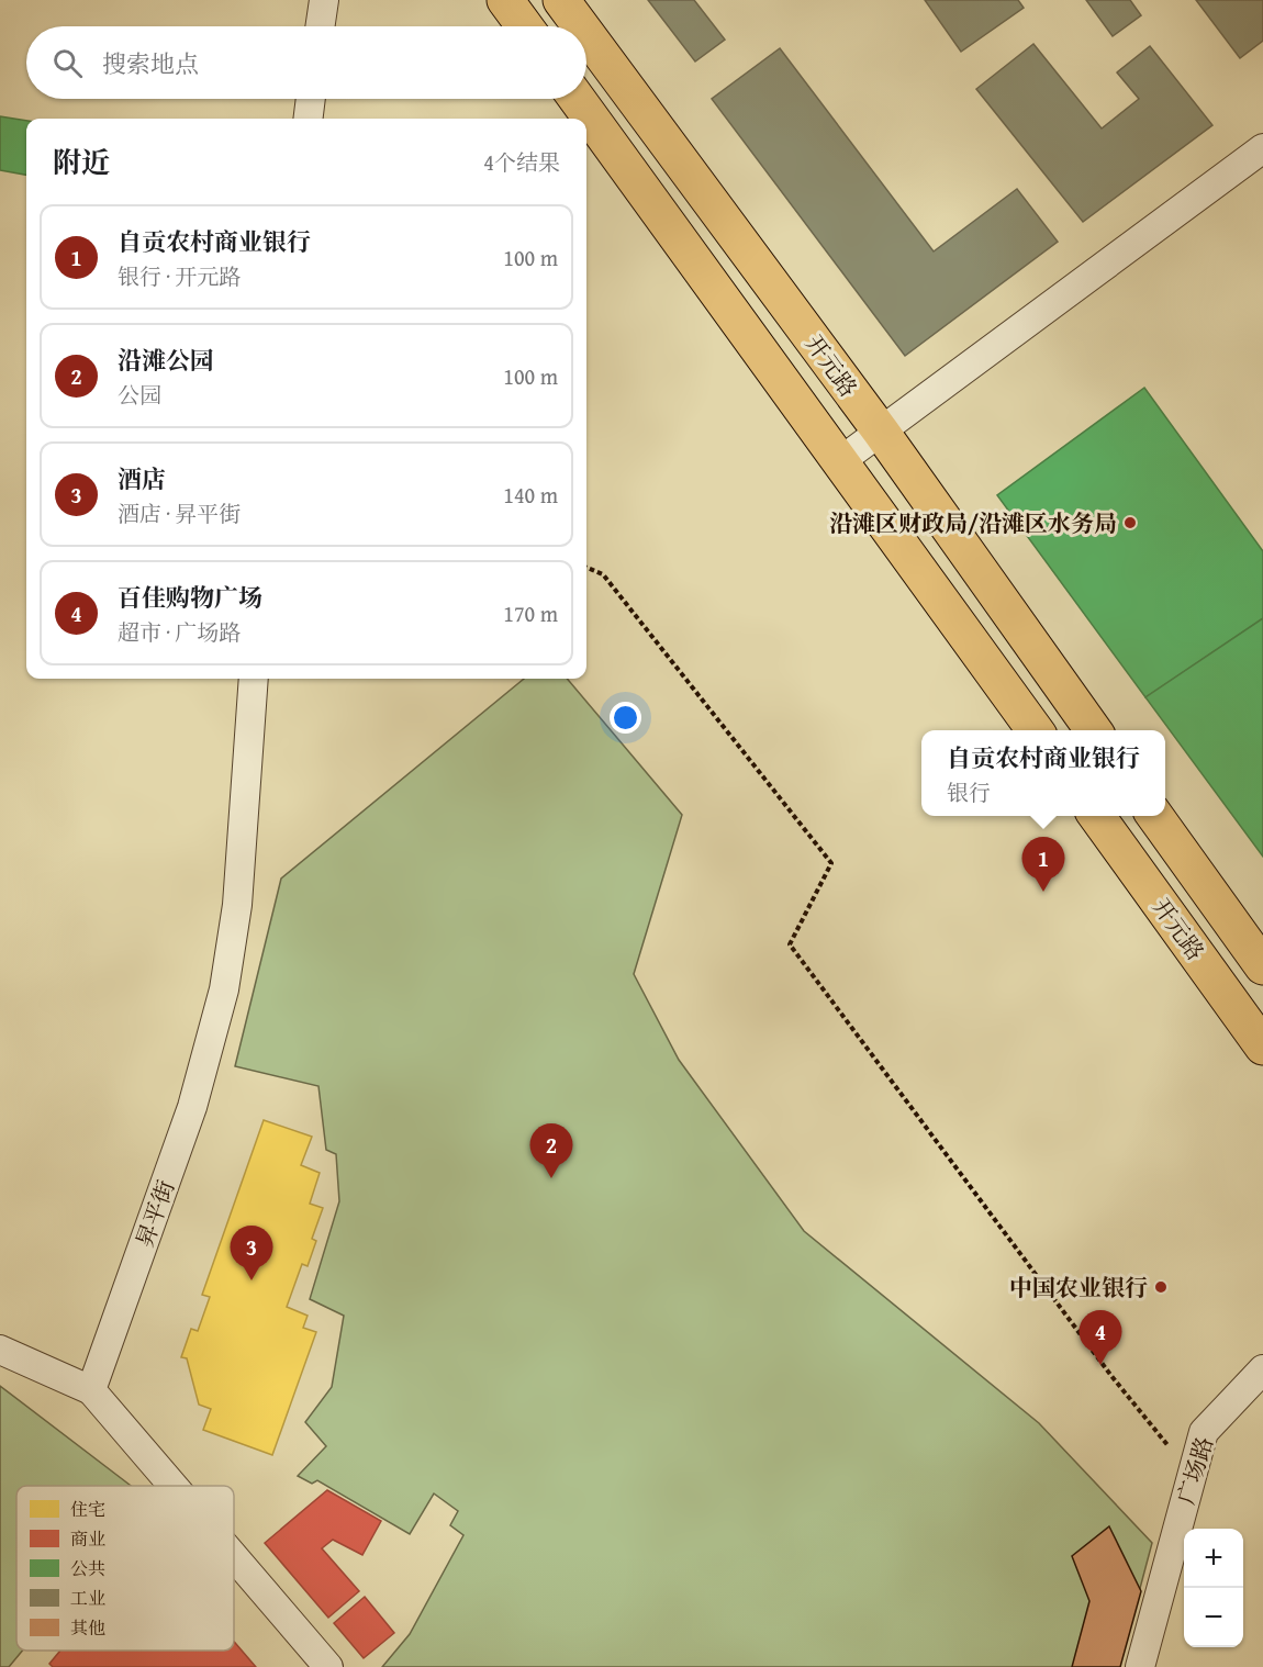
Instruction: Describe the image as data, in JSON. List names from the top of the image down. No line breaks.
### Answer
{"streets":{"main road":["开元路"],"street":["昇平街","广场路"]},"places":["沿滩区财政局/沿滩区水务局","中国农业银行"],"legend":["住宅","商业","公共","工业","其他"],"page":{"search":"搜索地点","heading":["附近","4个结果"],"list":[{"mark":"1","name":"自贡农村商业银行","note":"银行 · 开元路","value":"100 m"},{"mark":"2","name":"沿滩公园","note":"公园","value":"100 m"},{"mark":"3","name":"酒店","note":"酒店 · 昇平街","value":"140 m"},{"mark":"4","name":"百佳购物广场","note":"超市 · 广场路","value":"170 m"}],"popup":["自贡农村商业银行","银行"],"pins":["1","2","3","4"],"map_buttons":["+","−"]}}
